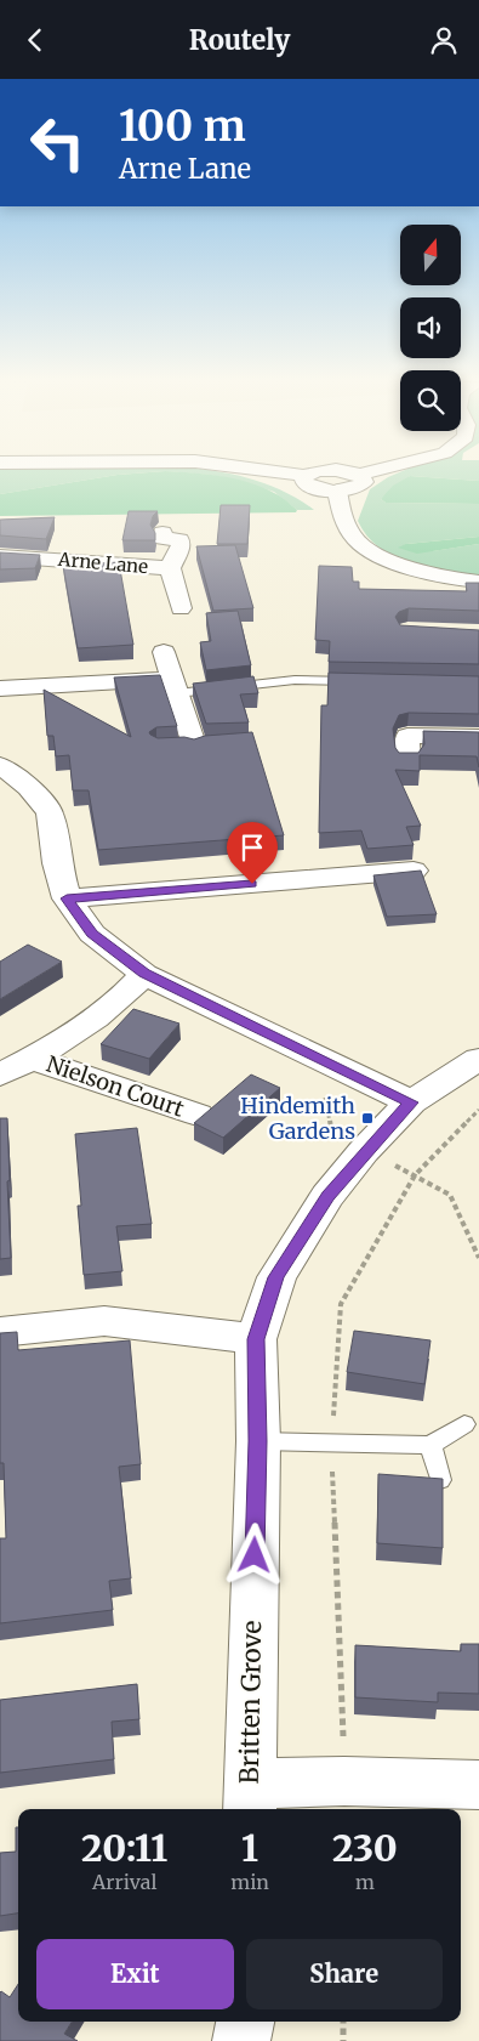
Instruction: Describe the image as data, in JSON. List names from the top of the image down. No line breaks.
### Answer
{"streets":{"street":["Arne Lane","Nielson Court","Britten Grove"]},"places":{"transit":["Hindemith Gardens"]},"north":"top","page":{"header":"Routely","turn":["100 m","Arne Lane"],"eta":["20:11","Arrival","1","min","230","m"],"buttons":["Exit","Share"]}}
